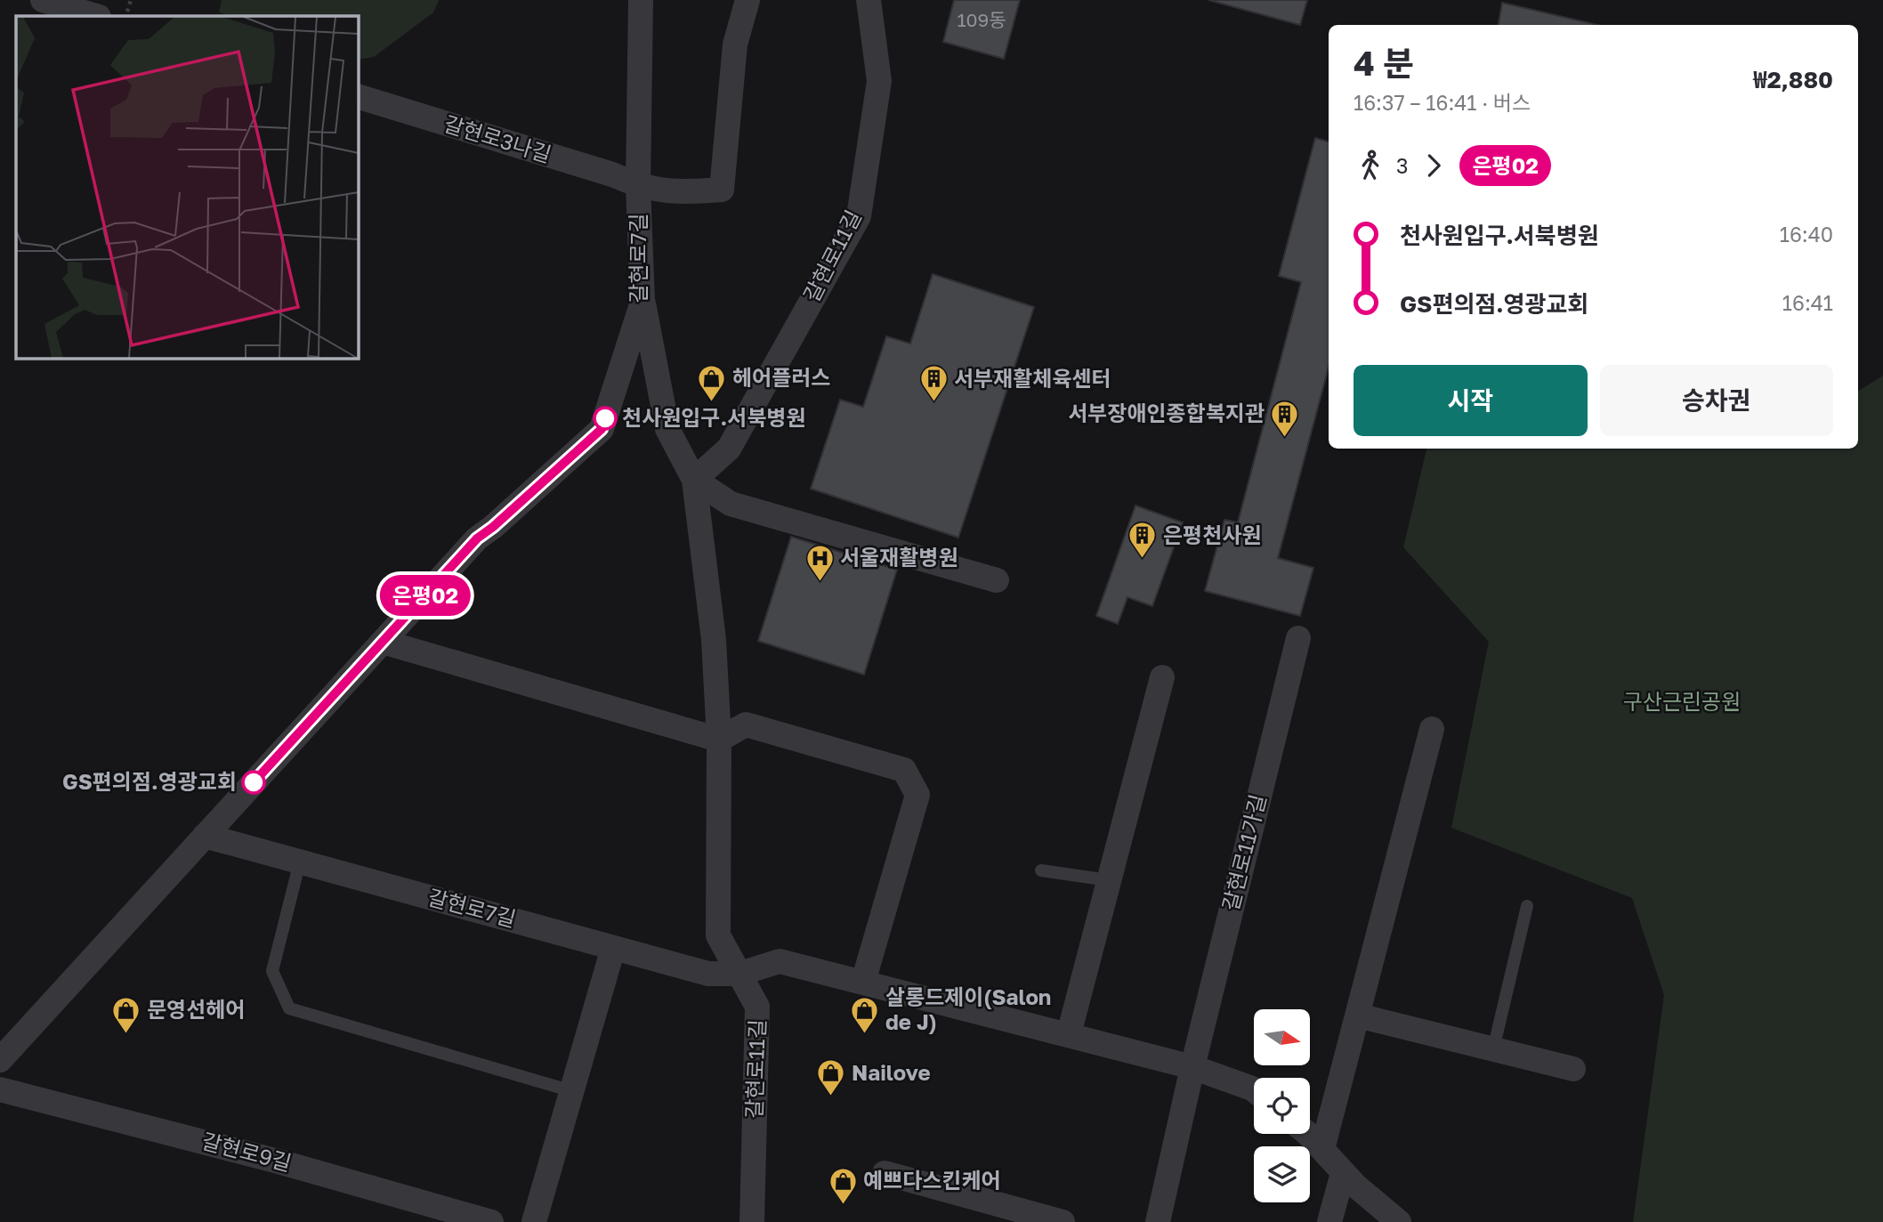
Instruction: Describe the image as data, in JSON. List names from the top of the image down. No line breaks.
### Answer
{"streets":{"street":["갈현로3나길","갈현로11길","갈현로7길","갈현로11가길","갈현로9길"]},"crossings":[["갈현로3나길","갈현로7길"],["갈현로11길","갈현로7길"]],"parks":["구산근린공원"],"places":{"shop":["헤어플러스","문영선헤어","살롱드제이(Salon de J)","Nailove","예쁘다스킨케어"],"building":["서부재활체육센터","서부장애인종합복지관","은평천사원"],"other":["천사원입구.서북병원","GS편의점.영광교회"],"hospital":["서울재활병원"]},"lines":["bus line 은평02"],"house_numbers":["109동"],"north":"right","page":{"on_map":"은평02","heading":["4 분","16:37 – 16:41 · 버스","₩2,880"],"legs":["3","은평02"],"list":[{"name":"천사원입구.서북병원","value":"16:40"},{"name":"GS편의점.영광교회","value":"16:41"}],"buttons":["시작","승차권"]}}
